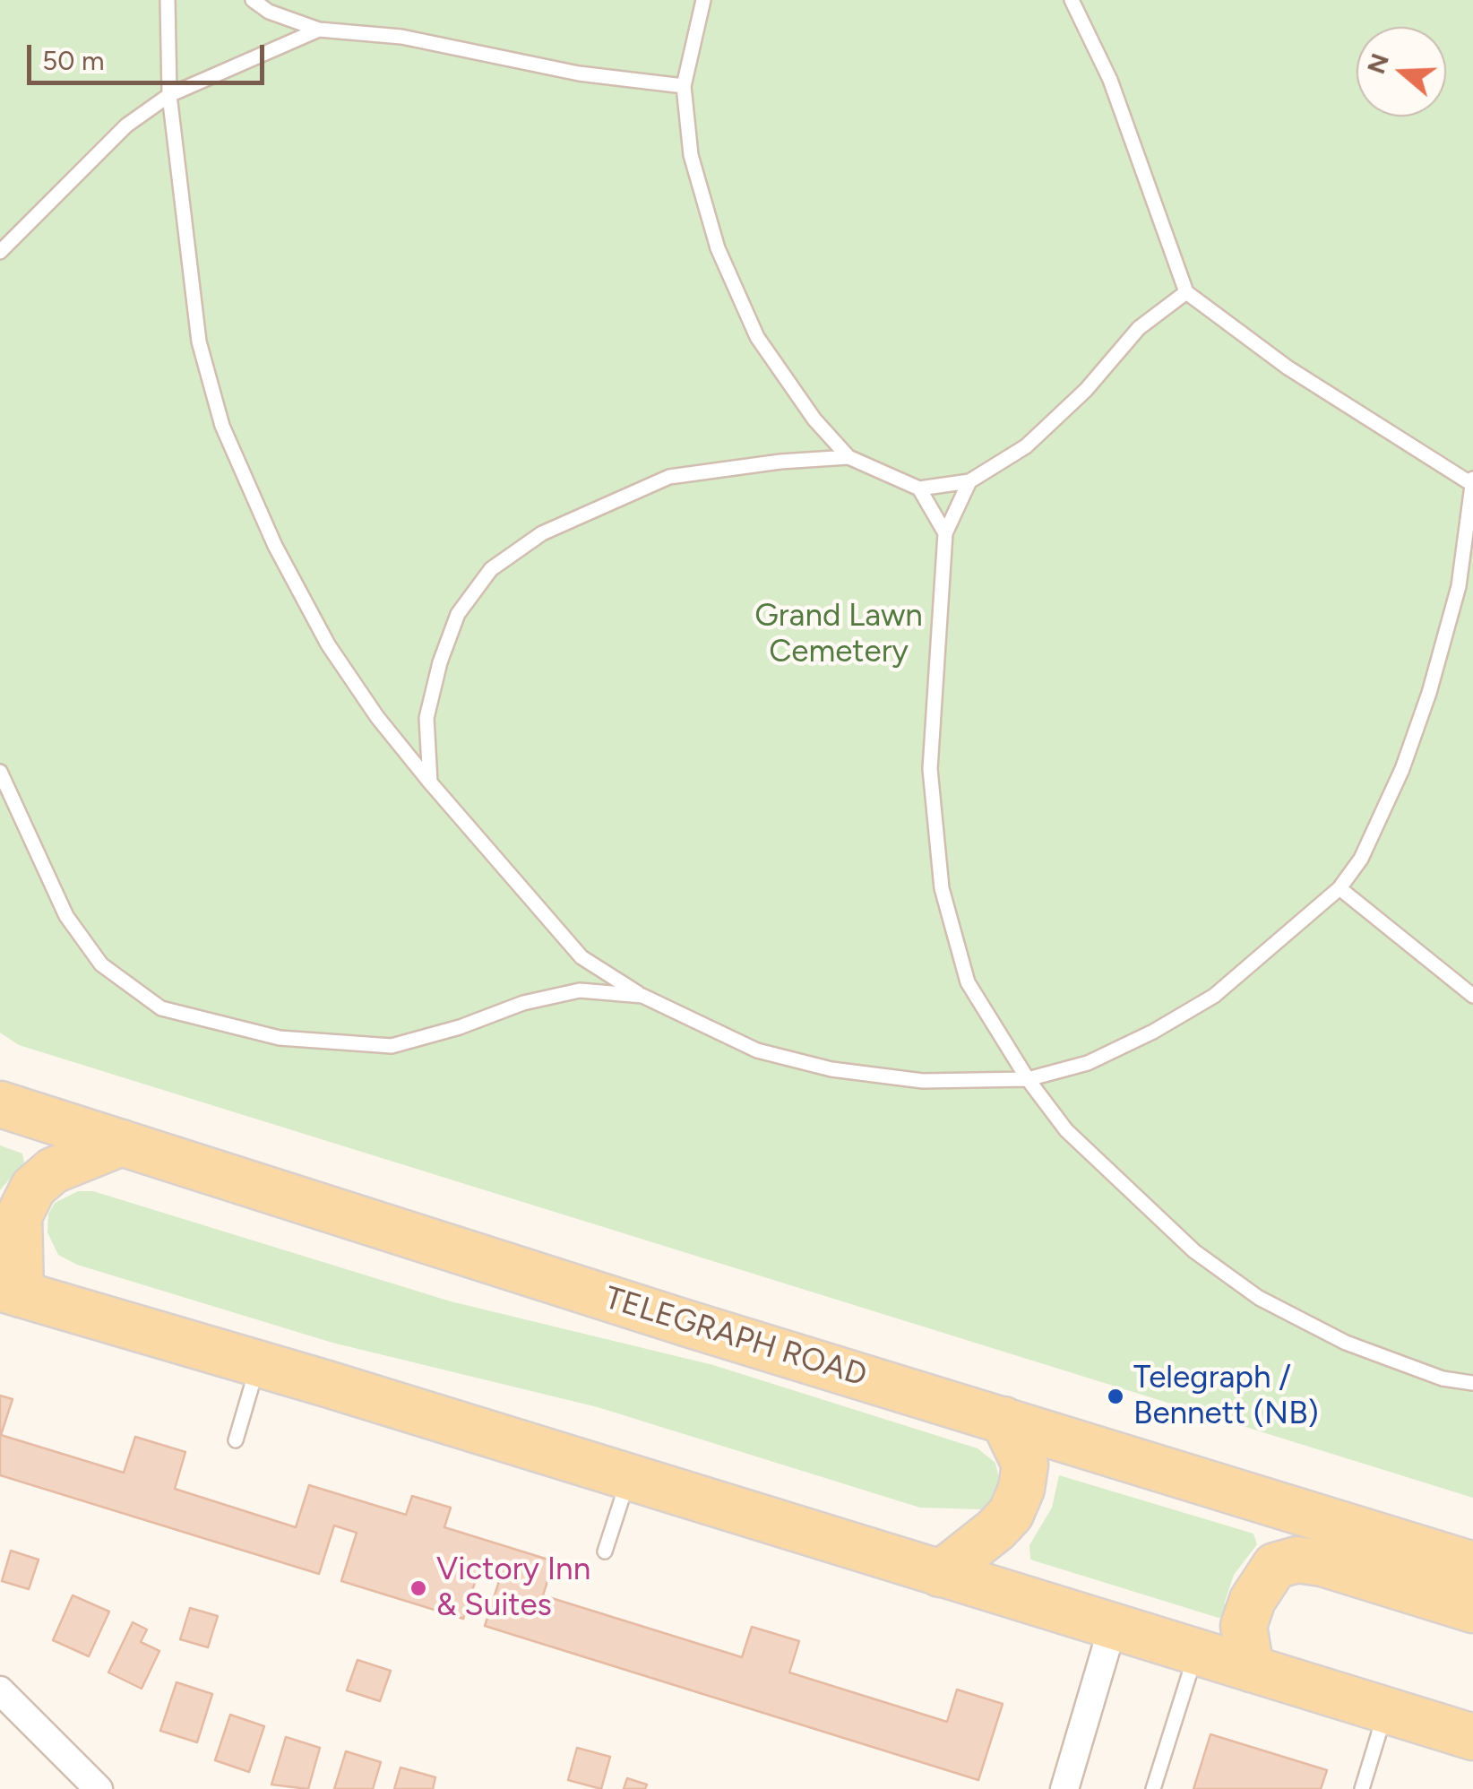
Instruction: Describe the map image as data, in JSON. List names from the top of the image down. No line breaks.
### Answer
{"streets":{"main road":["TELEGRAPH ROAD"]},"parks":["Grand Lawn Cemetery"],"places":["Telegraph / Bennett (NB)","Victory Inn & Suites"],"scale_bar":"50 m","north":"left"}
